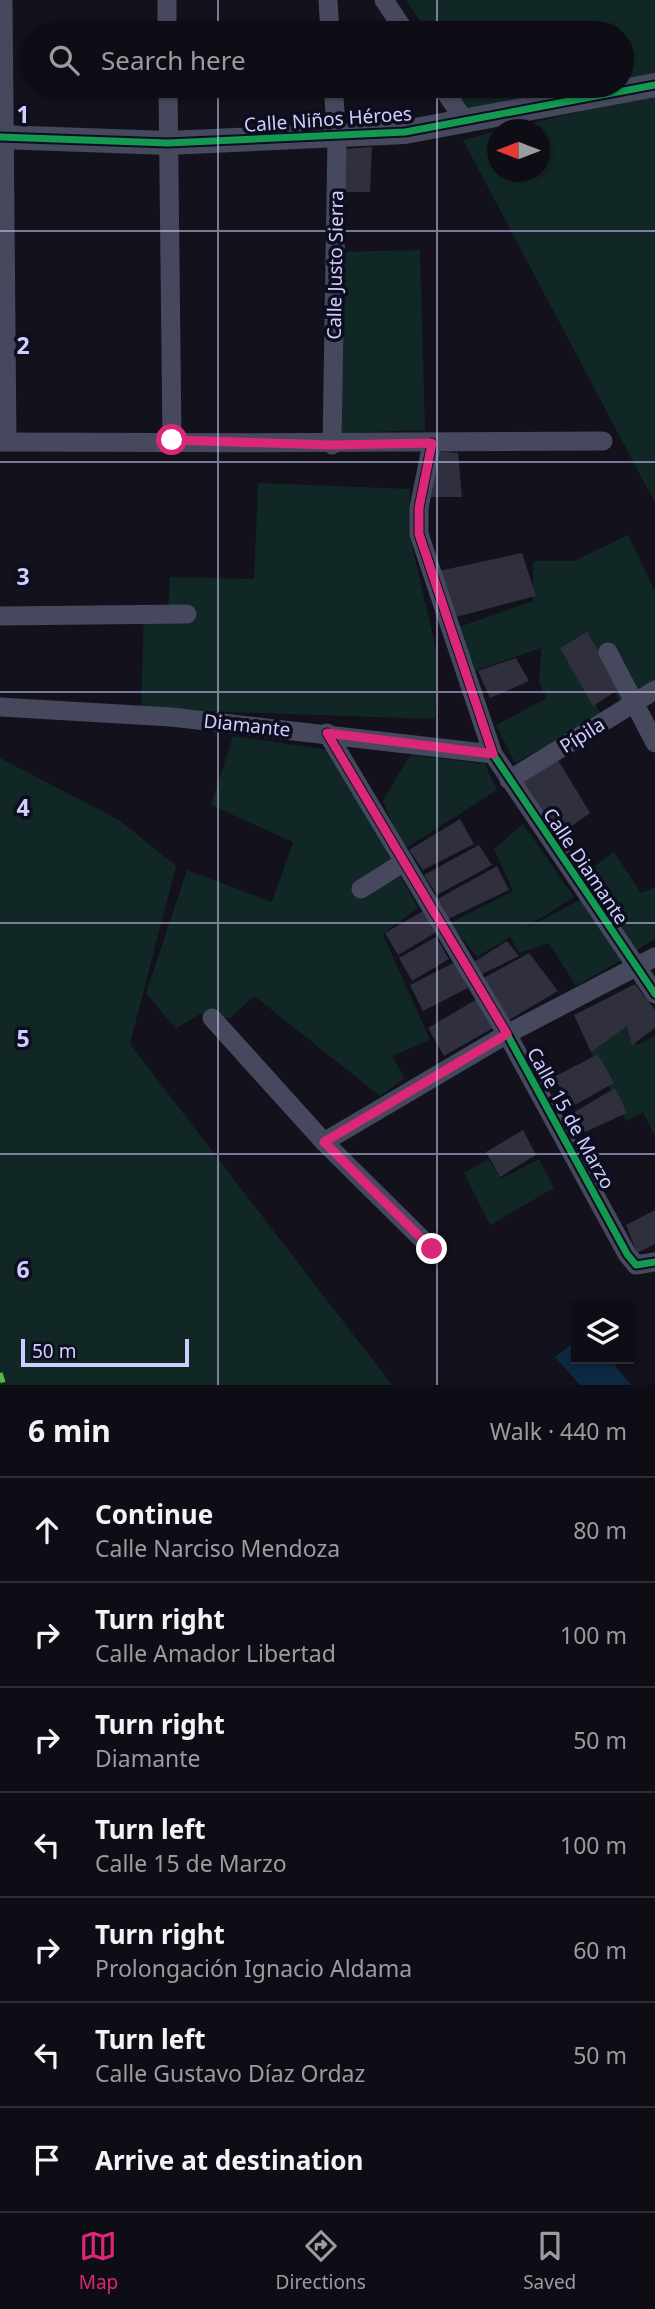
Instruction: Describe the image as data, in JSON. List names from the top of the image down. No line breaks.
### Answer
{"streets":{"street":["Calle Niños Héroes","Calle Justo Sierra","Diamante","Pípila","Calle Diamante","Calle 15 de Marzo"]},"crossings":[["Calle Niños Héroes","Calle Justo Sierra"],["Diamante","Calle Diamante"],["Diamante","Calle 15 de Marzo"],["Pípila","Calle Diamante"]],"scale_bar":"50 m","north":"left","page":{"search":"Search here","scale":"50 m","heading":["6 min","Walk · 440 m"],"list":[["Continue","Calle Narciso Mendoza","80 m"],["Turn right","Calle Amador Libertad","100 m"],["Turn right","Diamante","50 m"],["Turn left","Calle 15 de Marzo","100 m"],["Turn right","Prolongación Ignacio Aldama","60 m"],["Turn left","Calle Gustavo Díaz Ordaz","50 m"],"Arrive at destination"],"nav":["Map","Directions","Saved"]},"grid":{"rows":["1","2","3","4","5","6"]}}
